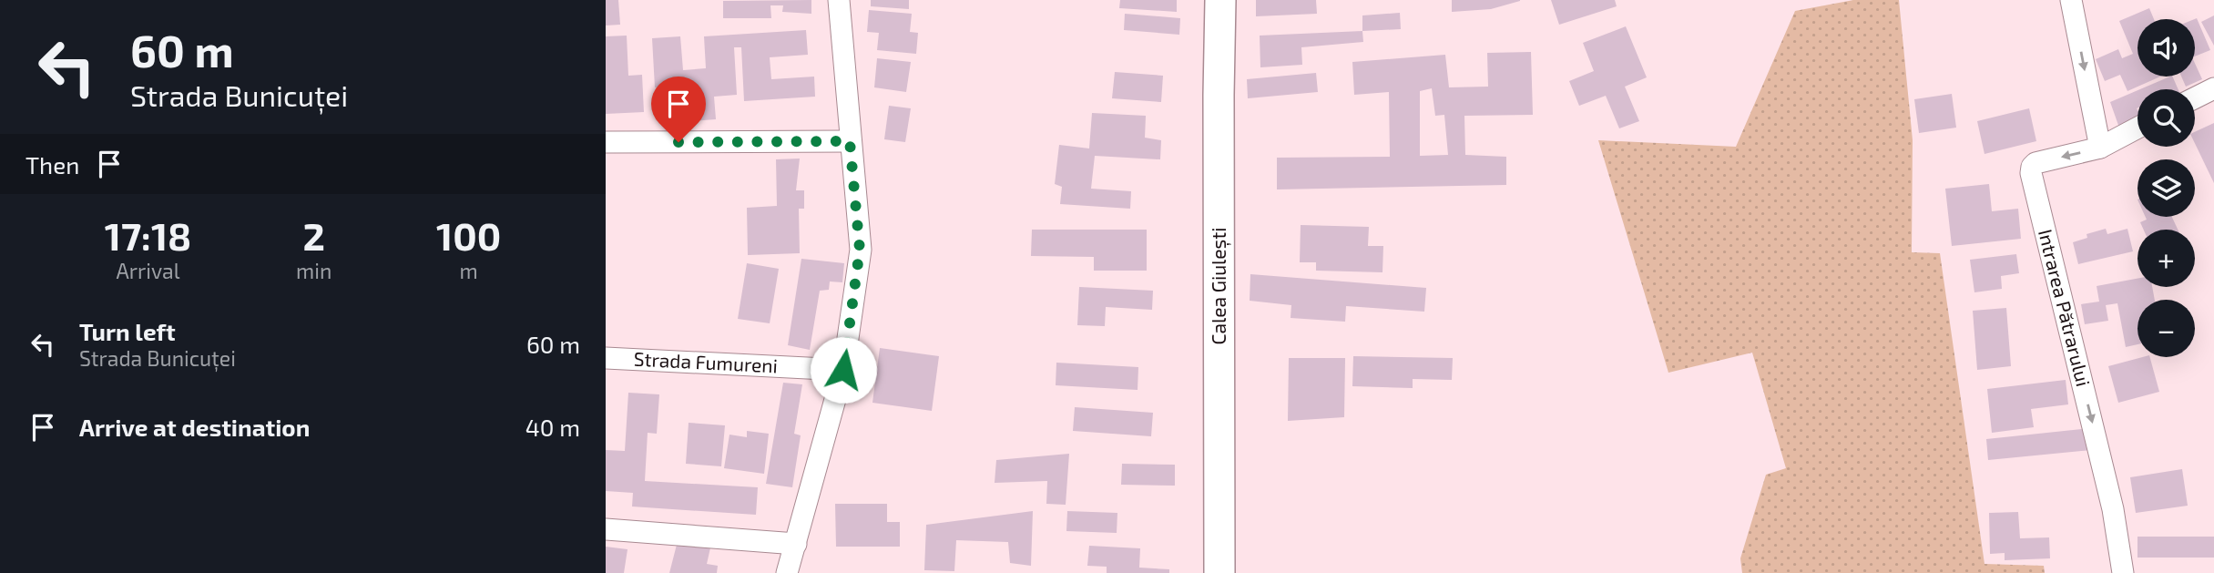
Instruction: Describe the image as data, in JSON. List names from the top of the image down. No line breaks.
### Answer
{"streets":{"main road":["Calea Giulești"],"street":["Intrarea Pătrarului","Strada Fumureni"]},"one_way":["Intrarea Pătrarului"],"page":{"turn":["60 m","Strada Bunicuței"],"map_buttons":["+","−"],"then":"Then","eta":["17:18","Arrival","2","min","100","m"],"list":[{"name":"Turn left","note":"Strada Bunicuței","value":"60 m"},{"name":"Arrive at destination","value":"40 m"}]}}
